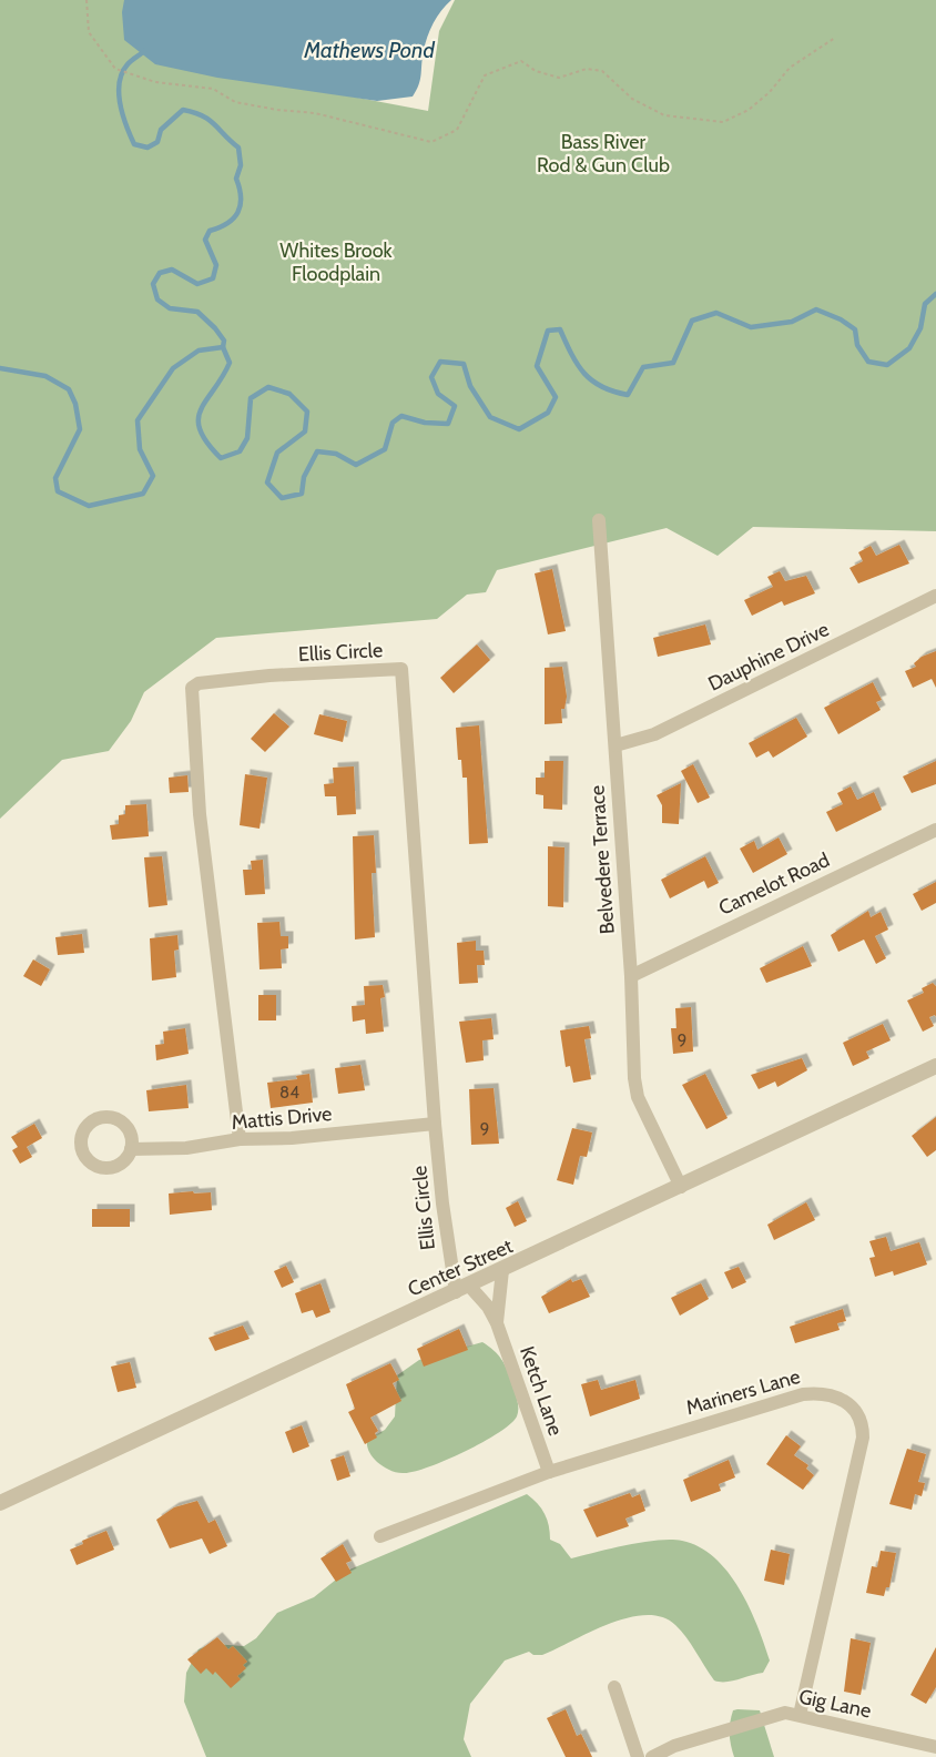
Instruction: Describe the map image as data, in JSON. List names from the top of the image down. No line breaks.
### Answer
{"streets":{"street":["Ellis Circle","Dauphine Drive","Belvedere Terrace","Camelot Road","Mattis Drive","Center Street","Ketch Lane","Mariners Lane","Gig Lane"]},"crossings":[["Ellis Circle","Mattis Drive"],["Ellis Circle","Center Street"],["Ellis Circle","Ketch Lane"],["Dauphine Drive","Belvedere Terrace"],["Belvedere Terrace","Camelot Road"],["Belvedere Terrace","Center Street"],["Center Street","Ketch Lane"],["Ketch Lane","Mariners Lane"],["Mariners Lane","Gig Lane"]],"water":["Mathews Pond"],"parks":["Bass River Rod & Gun Club","Whites Brook Floodplain"],"house_numbers":["9","84","9"]}
